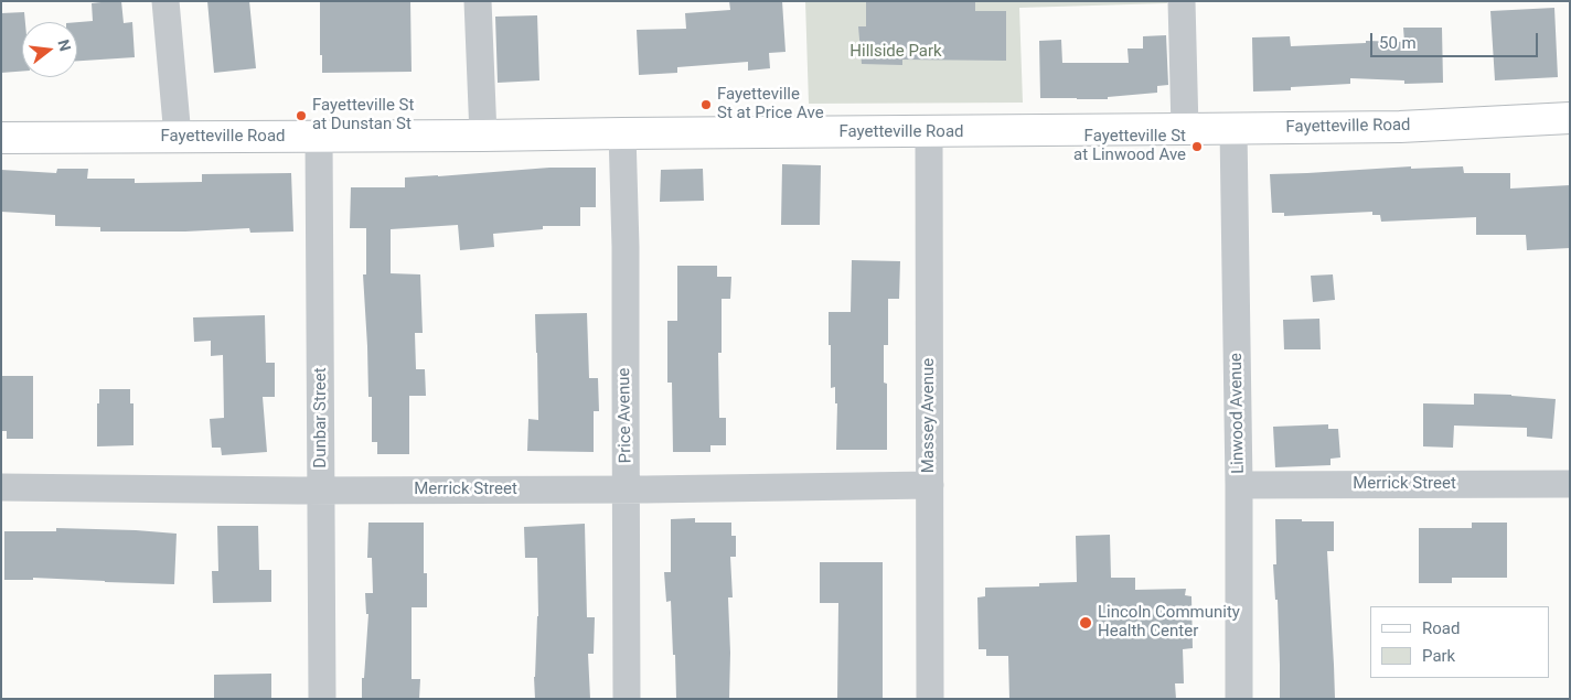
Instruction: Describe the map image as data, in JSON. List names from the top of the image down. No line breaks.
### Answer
{"streets":{"main road":["Fayetteville Road"],"street":["Linwood Avenue","Price Avenue","Massey Avenue","Dunbar Street","Merrick Street"]},"crossings":[["Fayetteville Road","Linwood Avenue"],["Fayetteville Road","Price Avenue"],["Fayetteville Road","Massey Avenue"],["Fayetteville Road","Dunbar Street"],["Linwood Avenue","Merrick Street"],["Price Avenue","Merrick Street"],["Massey Avenue","Merrick Street"],["Dunbar Street","Merrick Street"]],"parks":["Hillside Park"],"places":["Fayetteville St at Price Ave","Fayetteville St at Dunstan St","Fayetteville St at Linwood Ave","Lincoln Community Health Center"],"legend":["Road","Park"],"scale_bar":"50 m","north":"right"}
